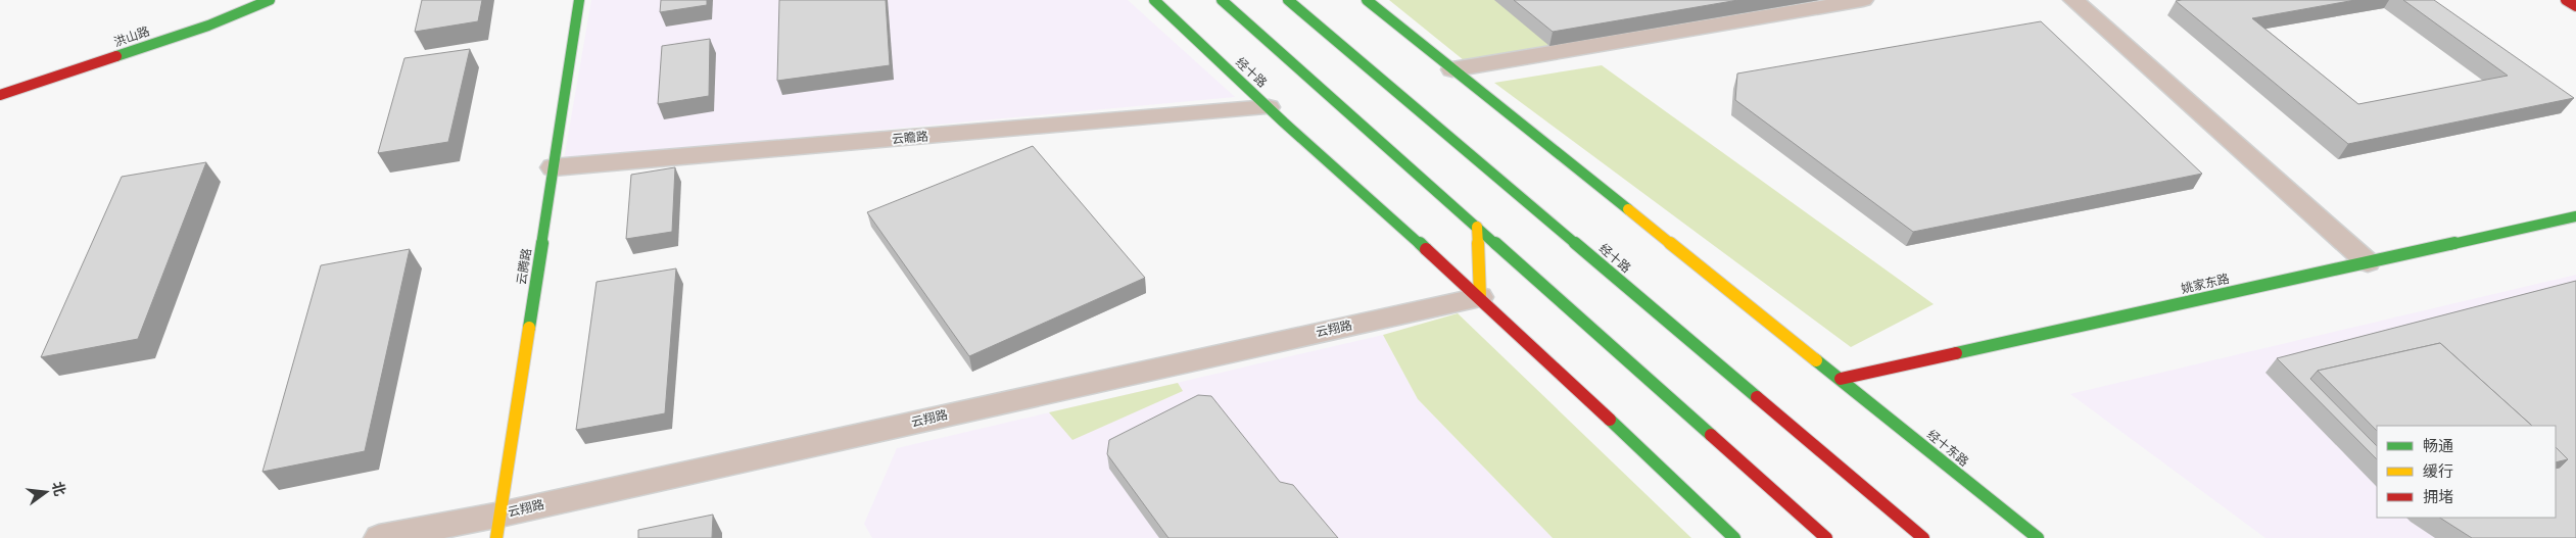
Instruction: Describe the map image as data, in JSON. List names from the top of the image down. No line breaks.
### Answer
{"streets":{"main road":["洪山路","经十路","云腾路","姚家东路","经十东路"],"street":["云瞻路","云翔路"]},"crossings":[["经十路","云瞻路"],["经十路","云翔路"],["云瞻路","云腾路"],["云腾路","云翔路"],["姚家东路","经十东路"]],"legend":["畅通","缓行","拥堵"],"north":"right"}
